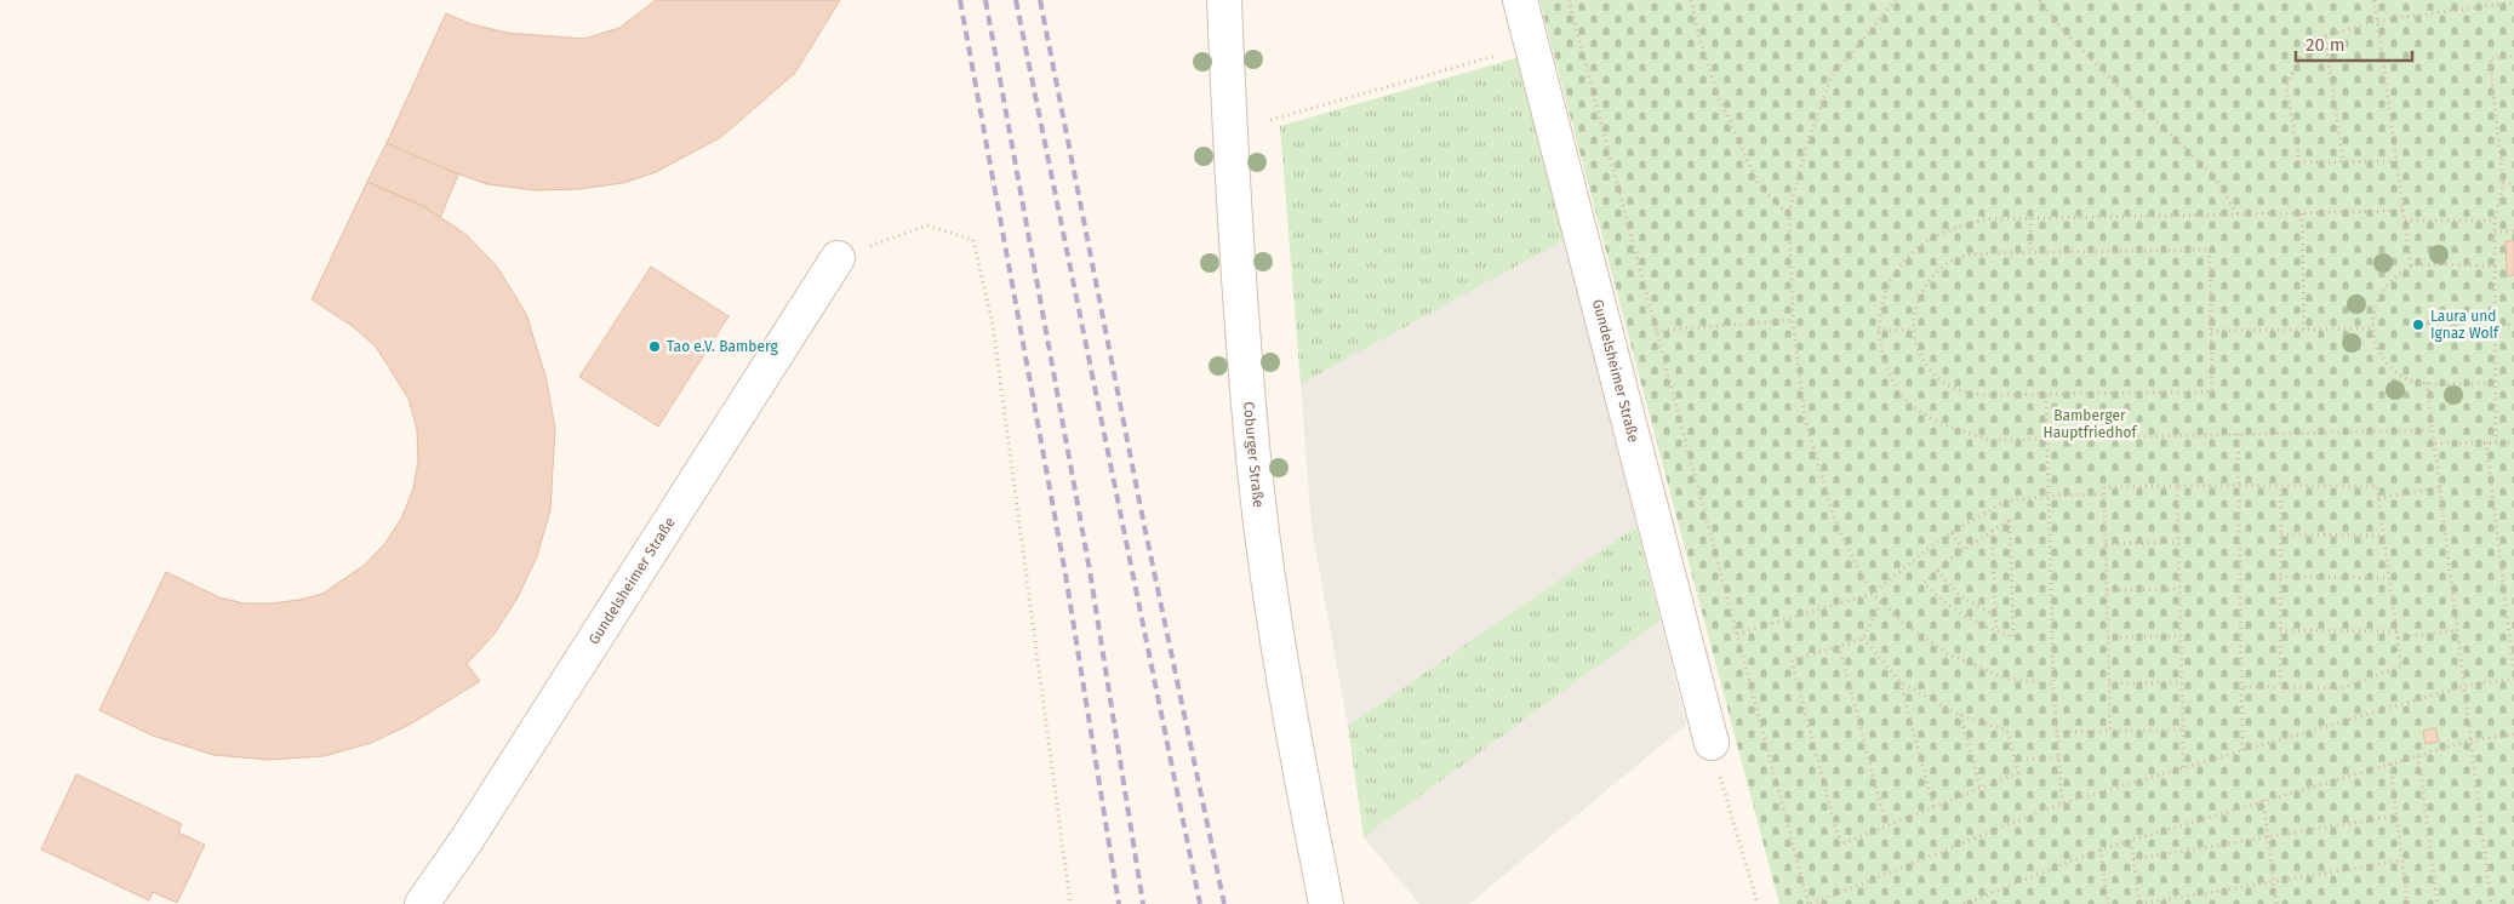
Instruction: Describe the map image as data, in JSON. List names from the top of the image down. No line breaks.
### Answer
{"streets":{"street":["Gundelsheimer Straße","Coburger Straße"]},"parks":["Bamberger Hauptfriedhof"],"places":["Laura und Ignaz Wolf","Tao e.V. Bamberg"],"scale_bar":"20 m"}
